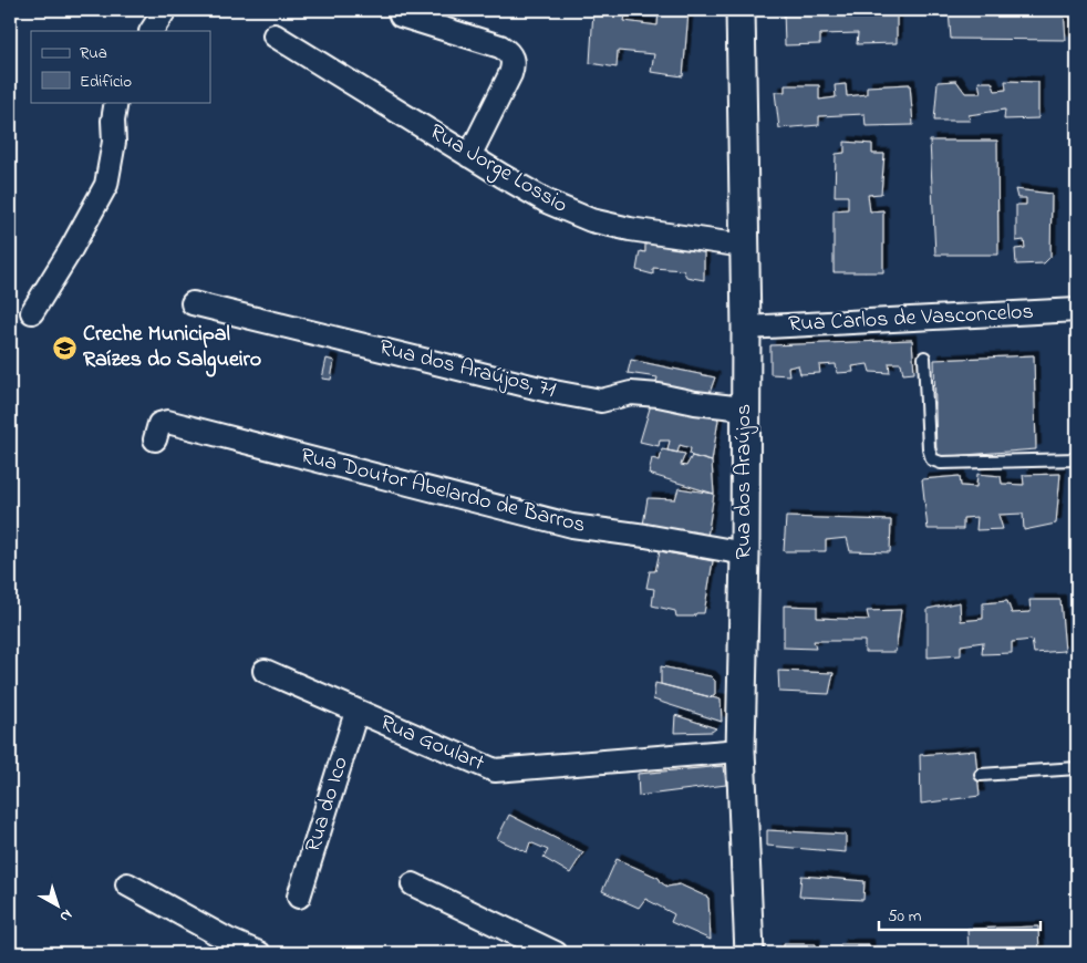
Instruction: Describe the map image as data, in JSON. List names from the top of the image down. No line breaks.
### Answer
{"streets":{"street":["Rua Jorge Lossio","Rua Carlos de Vasconcelos","Rua dos Araújos, 71","Rua dos Araújos","Rua Doutor Abelardo de Barros","Rua Goulart","Rua do Ico"]},"crossings":[["Rua Jorge Lossio","Rua dos Araújos"],["Rua Carlos de Vasconcelos","Rua dos Araújos"],["Rua dos Araújos, 71","Rua dos Araújos"],["Rua dos Araújos","Rua Doutor Abelardo de Barros"],["Rua dos Araújos","Rua Goulart"],["Rua Goulart","Rua do Ico"]],"places":{"school or university":["Creche Municipal Raízes do Salgueiro"]},"legend":["Rua","Edifício"],"scale_bar":"50 m","north":"bottom right"}
